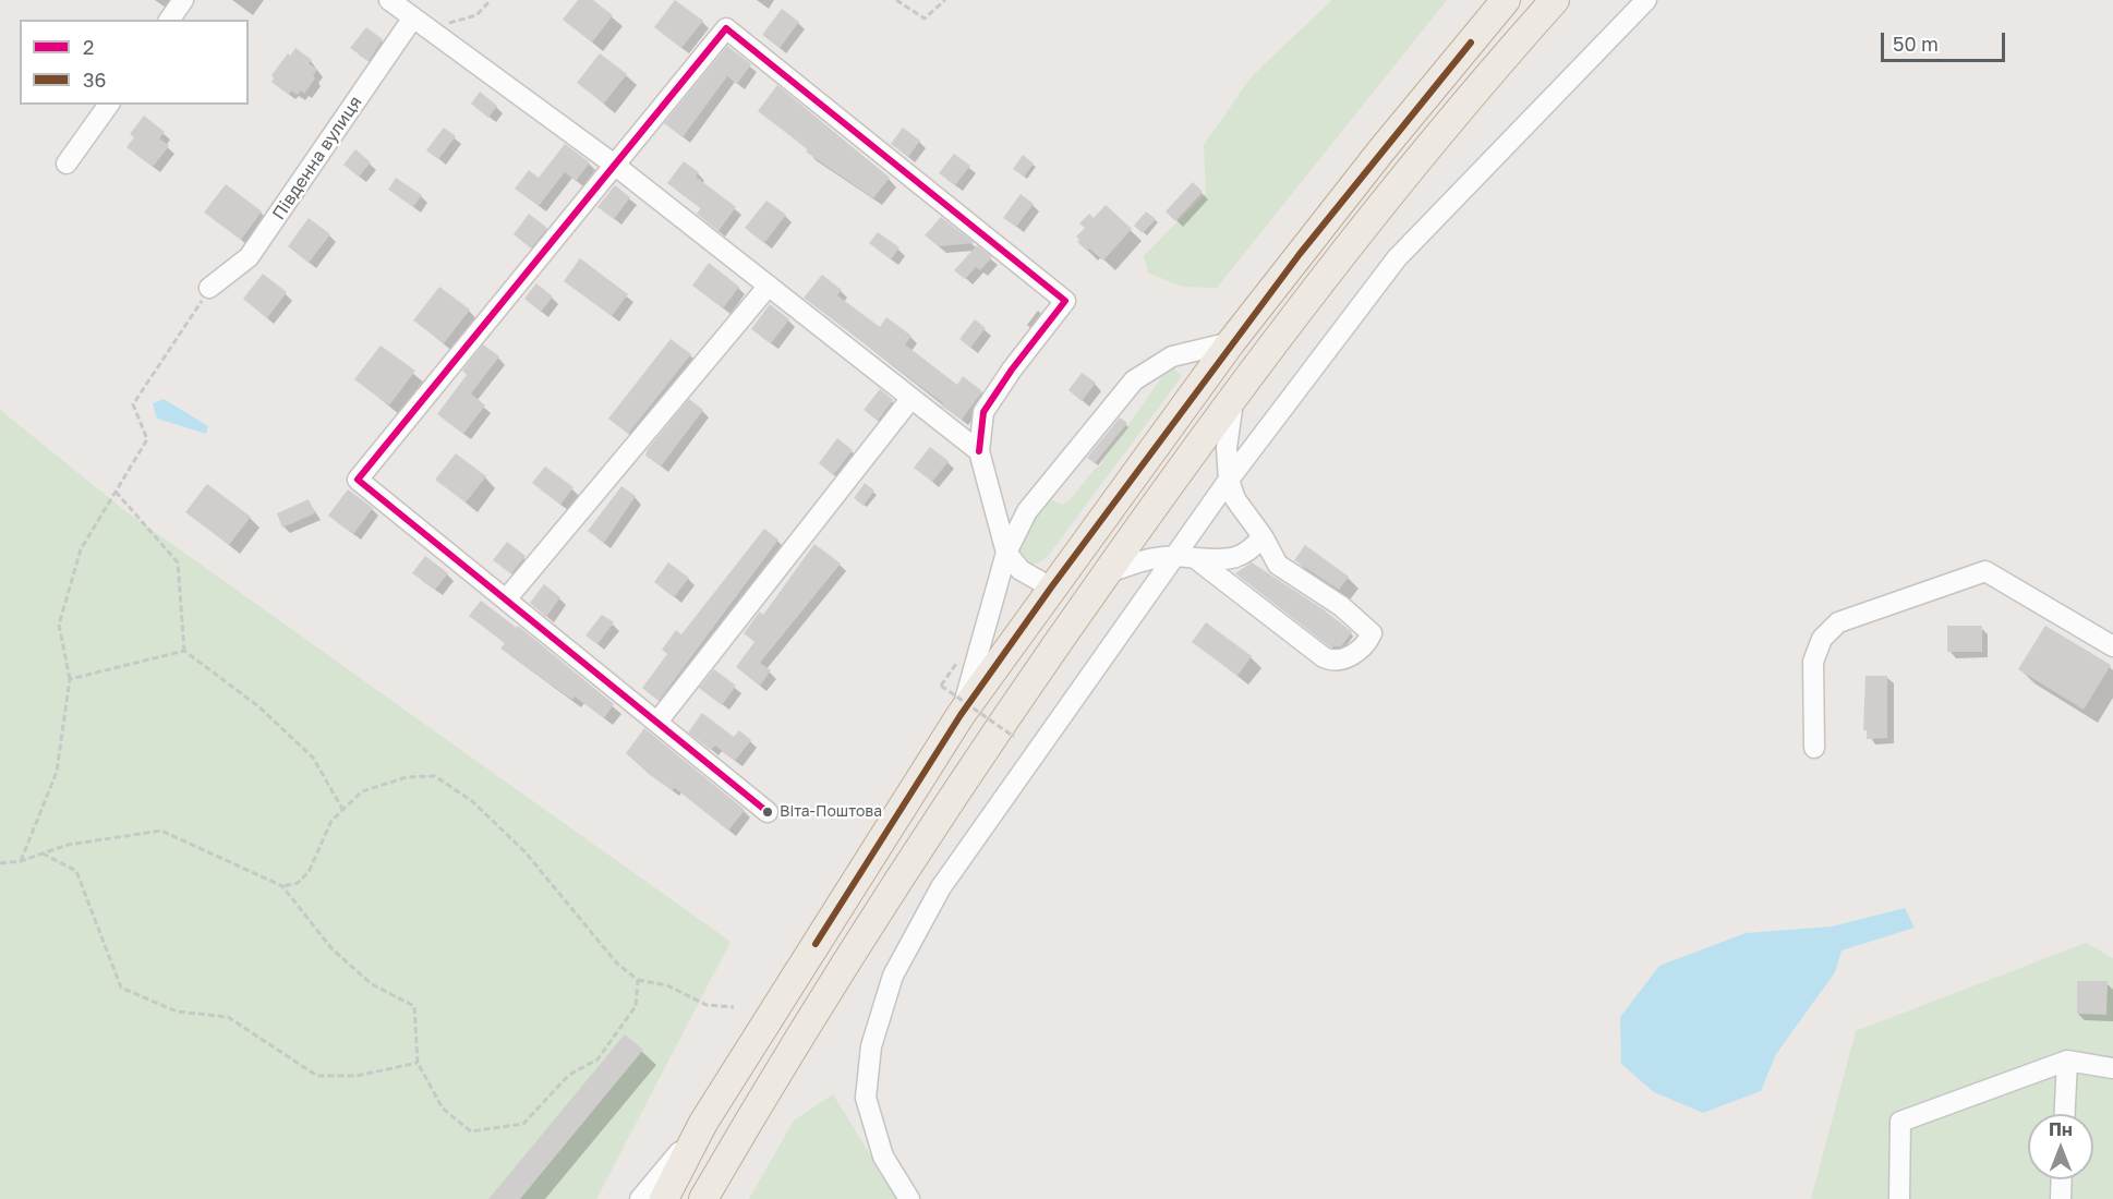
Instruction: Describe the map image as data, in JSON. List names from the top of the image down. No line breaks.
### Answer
{"streets":{"street":["Південна вулиця"]},"places":["Віта-Поштова"],"lines":["transit line 2","transit line 36"],"legend":["2","36"],"scale_bar":"50 m","north":"top"}
